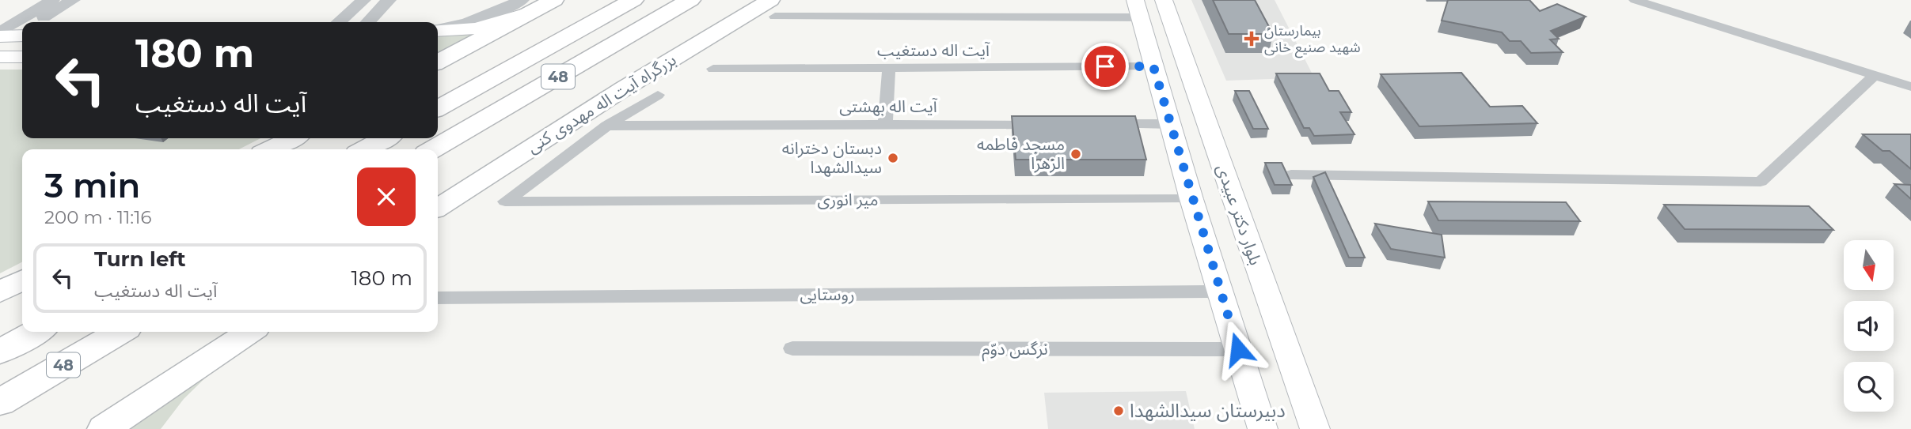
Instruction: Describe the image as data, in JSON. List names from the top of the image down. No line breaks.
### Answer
{"streets":{"highway":["48"],"main road":["بزرگراه آیت اله مهدوی کنی","بلوار دکتر عبیدی"],"street":["آیت اله دستغیب","آیت اله بهشتی","میر انوری","روستایی","نرگس دوّم"]},"crossings":[["آیت اله بهشتی","میر انوری"]],"places":{"health":["بیمارستان شهید صنیع خانی"],"other":["مسجد فاطمه الزهرا","دبستان دخترانه سیدالشهدا","دبیرستان سیدالشهدا"]},"north":"bottom","page":{"turn":["180 m","آیت اله دستغیب"],"heading":["3 min","200 m · 11:16"],"list":[{"name":"Turn left","note":"آیت اله دستغیب","value":"180 m"}]}}
